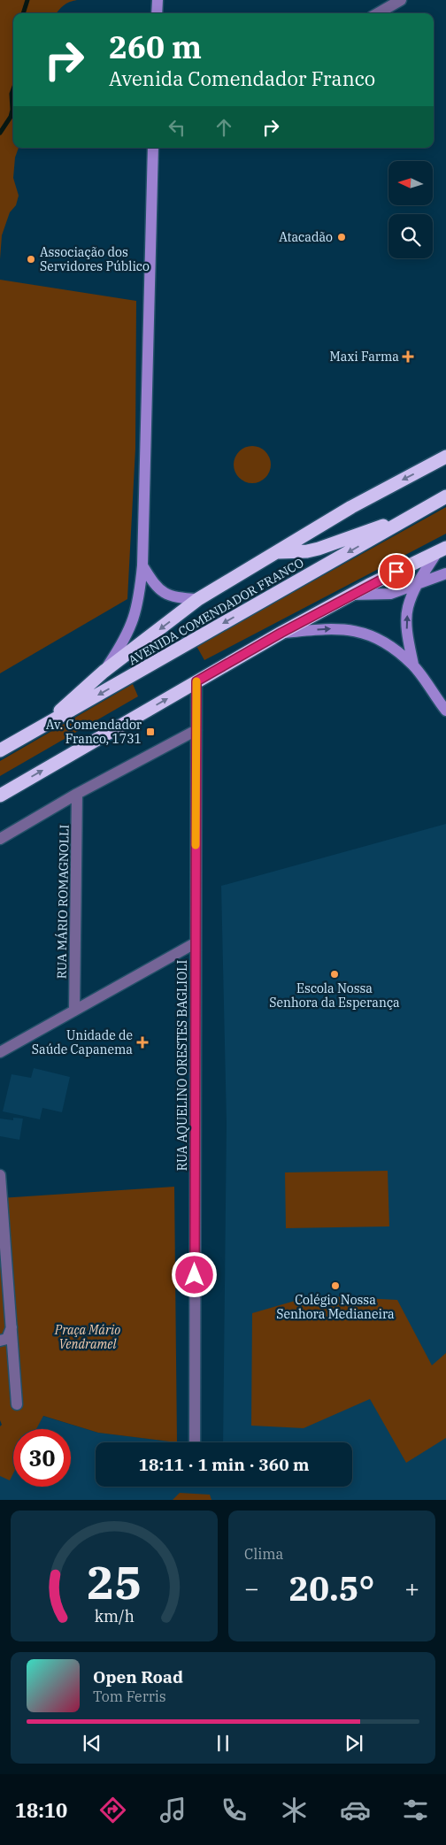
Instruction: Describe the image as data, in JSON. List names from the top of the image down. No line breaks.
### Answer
{"streets":{"highway":["AVENIDA COMENDADOR FRANCO"],"street":["RUA MÁRIO ROMAGNOLLI","RUA AQUELINO ORESTES BAGLIOLI"]},"parks":["Praça Mário Vendramel"],"places":{"other":["Atacadão","Associação dos Servidores Público","Escola Nossa Senhora da Esperança","Colégio Nossa Senhora Medianeira"],"health":["Maxi Farma","Unidade de Saúde Capanema"],"transit":["Av. Comendador Franco, 1731"]},"north":"left","page":{"turn":["260 m","Avenida Comendador Franco"],"limit":"30","trip":"18:11 · 1 min · 360 m","tile":"Clima","heat":["−","20.5°","+"],"song":["Open Road","Tom Ferris"],"tabs":"18:10","gauge":["25","km/h"]}}
